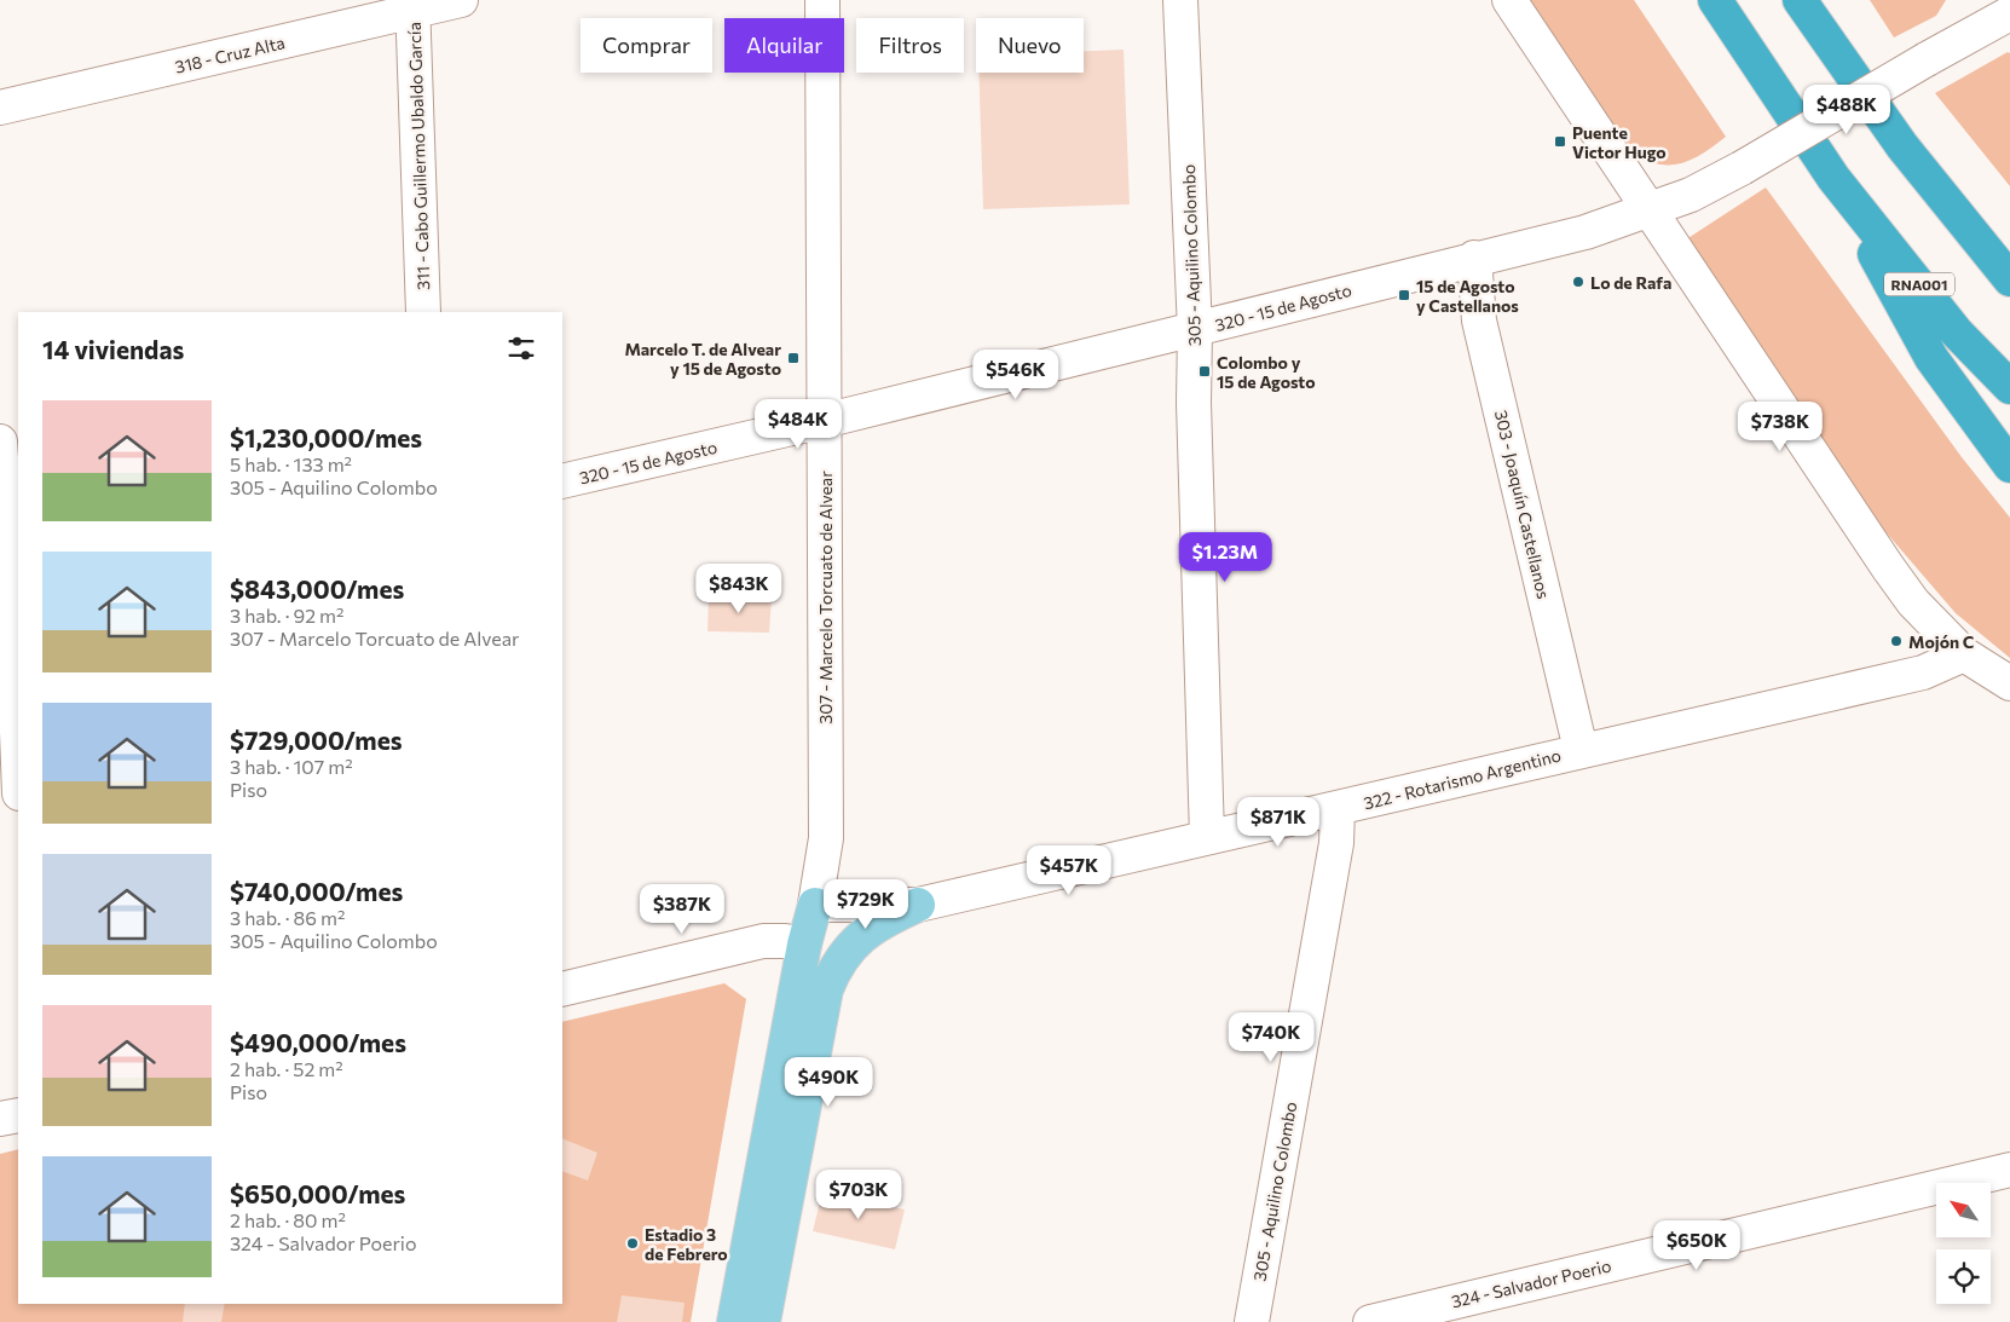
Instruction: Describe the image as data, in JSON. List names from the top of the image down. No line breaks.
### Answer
{"streets":{"highway":["RNA001"],"street":["318 - Cruz Alta","311 - Cabo Guillermo Ubaldo García","305 - Aquilino Colombo","320 - 15 de Agosto","303 - Joaquín Castellanos","307 - Marcelo Torcuato de Alvear","322 - Rotarismo Argentino","324 - Salvador Poerio"]},"crossings":[["318 - Cruz Alta","311 - Cabo Guillermo Ubaldo García"],["305 - Aquilino Colombo","320 - 15 de Agosto"],["305 - Aquilino Colombo","322 - Rotarismo Argentino"],["320 - 15 de Agosto","303 - Joaquín Castellanos"],["320 - 15 de Agosto","307 - Marcelo Torcuato de Alvear"],["303 - Joaquín Castellanos","322 - Rotarismo Argentino"],["307 - Marcelo Torcuato de Alvear","322 - Rotarismo Argentino"]],"places":{"transit":["Puente Victor Hugo","15 de Agosto y Castellanos","Marcelo T. de Alvear y 15 de Agosto","Colombo y 15 de Agosto"],"other":["Lo de Rafa","Mojón C","Estadio 3 de Febrero"]},"north":"top left","page":{"chip":["Comprar","Alquilar","Filtros","Nuevo"],"price":["$488K","$546K","$484K","$738K","$1.23M","$843K","$871K","$457K","$729K","$387K","$740K","$490K","$703K","$650K"],"heading":"14 viviendas","list":[{"name":"$1,230,000/mes","note":"5 hab. · 133 m² · 305 - Aquilino Colombo"},{"name":"$843,000/mes","note":"3 hab. · 92 m² · 307 - Marcelo Torcuato de Alvear"},{"name":"$729,000/mes","note":"3 hab. · 107 m² · Piso"},{"name":"$740,000/mes","note":"3 hab. · 86 m² · 305 - Aquilino Colombo"},{"name":"$490,000/mes","note":"2 hab. · 52 m² · Piso"},{"name":"$650,000/mes","note":"2 hab. · 80 m² · 324 - Salvador Poerio"}]}}
